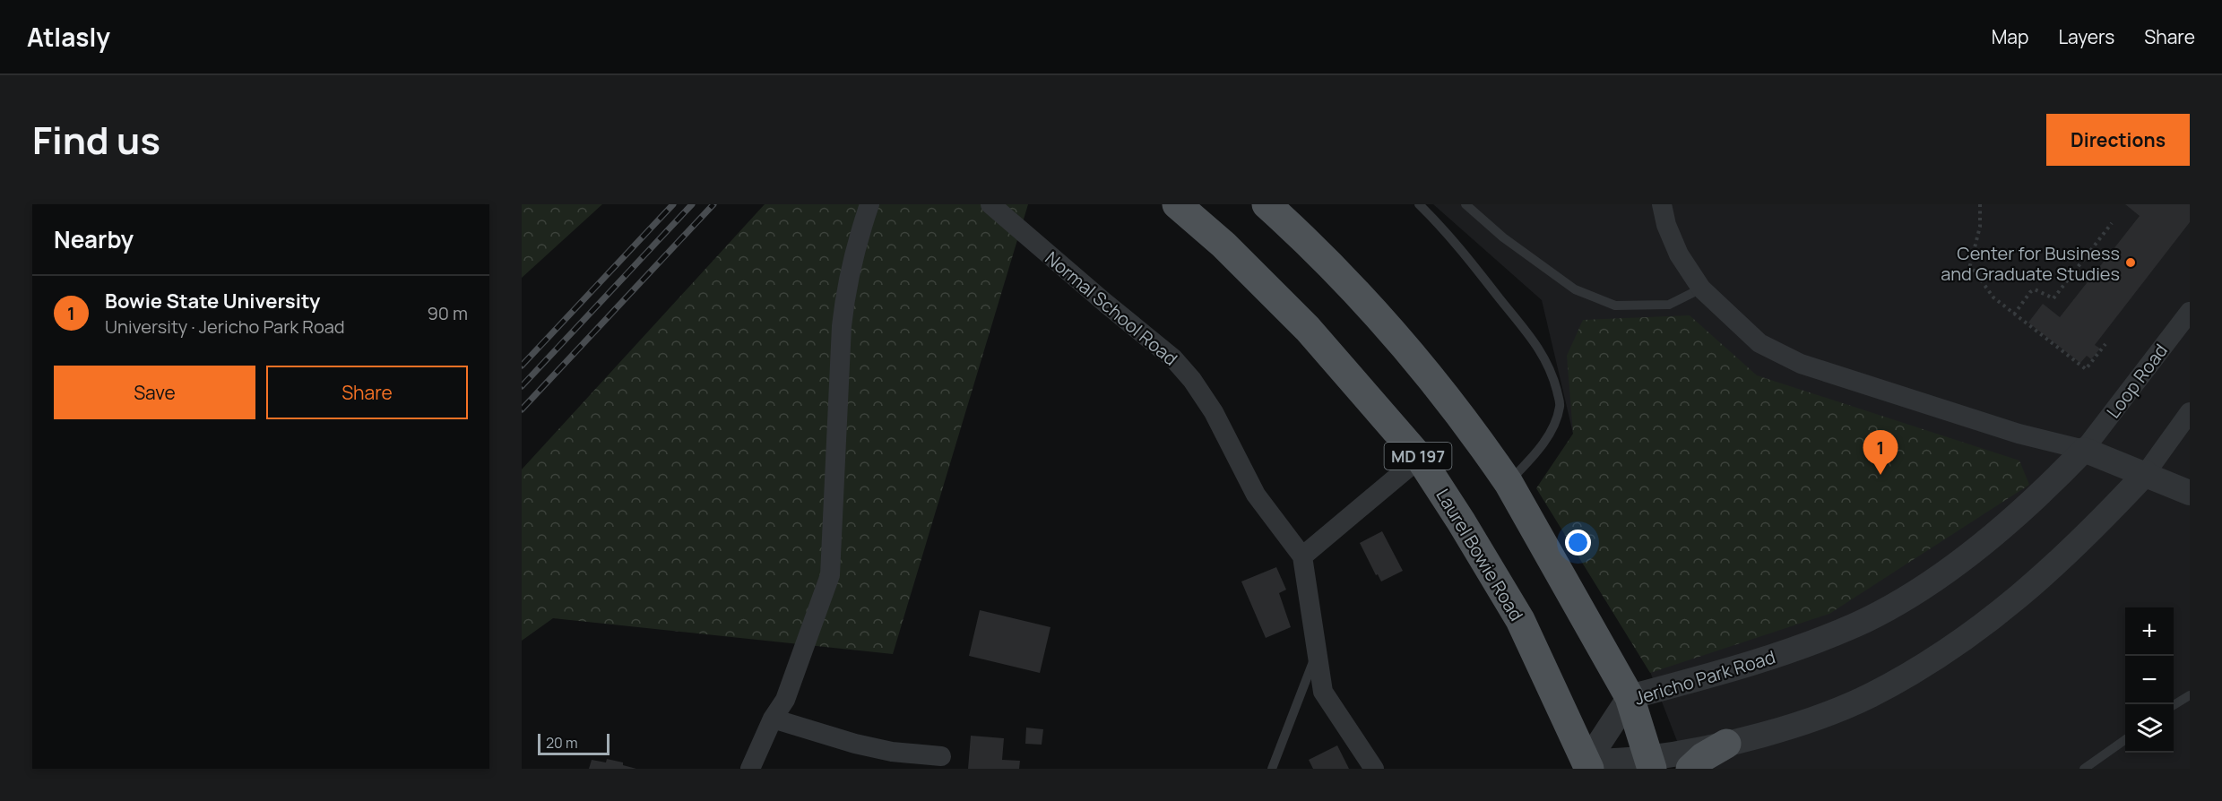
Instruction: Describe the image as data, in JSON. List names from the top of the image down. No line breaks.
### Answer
{"streets":{"main road":["MD 197","Laurel Bowie Road"],"street":["Normal School Road","Loop Road","Jericho Park Road"]},"crossings":[["Loop Road","Jericho Park Road"],["MD 197","Jericho Park Road"],["Laurel Bowie Road","Jericho Park Road"]],"places":["Center for Business and Graduate Studies"],"scale_bar":"20 m","page":{"header":"Atlasly","nav":["Map","Layers","Share"],"title":"Find us","buttons":["Directions",["Save","Share"]],"heading":"Nearby","list":[{"mark":"1","name":"Bowie State University","note":"University · Jericho Park Road","value":"90 m"}],"pins":"1","map_buttons":["+","−"],"scale":"20 m"}}
